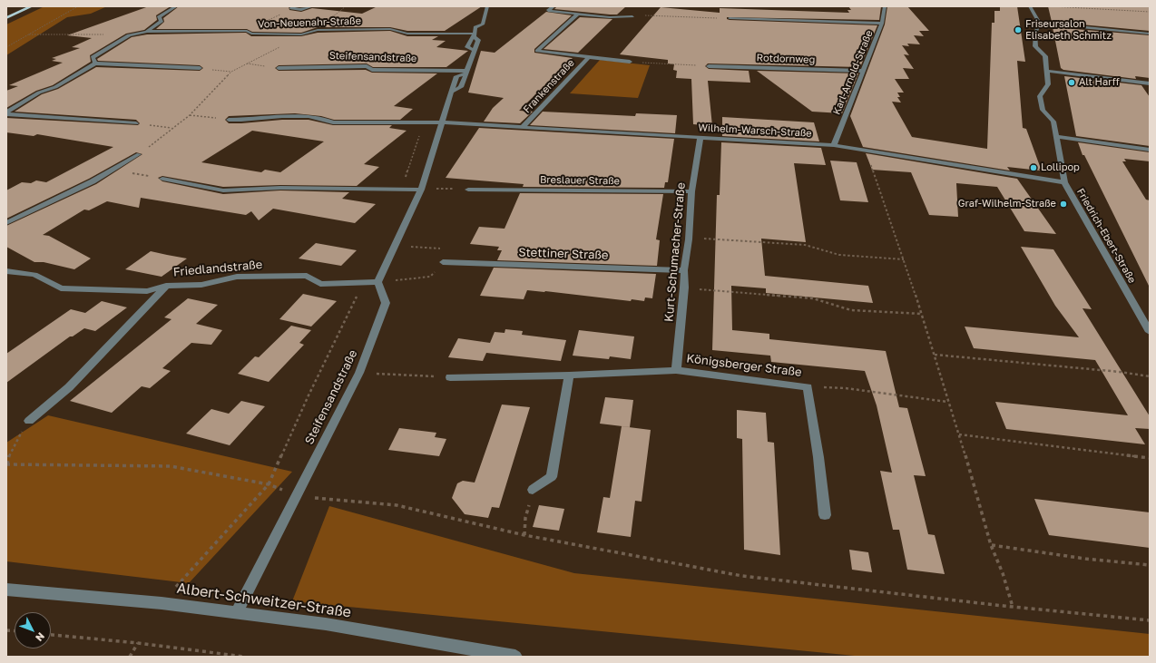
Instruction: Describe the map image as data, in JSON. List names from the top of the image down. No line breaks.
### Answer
{"streets":{"street":["Von-Neuenahr-Straße","Steifensandstraße","Rotdornweg","Karl-Arnold-Straße","Frankenstraße","Wilhelm-Warsch-Straße","Breslauer Straße","Friedrich-Ebert-Straße","Kurt-Schumacher-Straße","Stettiner Straße","Friedlandstraße","Königsberger Straße","Albert-Schweitzer-Straße"]},"crossings":[["Steifensandstraße","Friedlandstraße"],["Steifensandstraße","Albert-Schweitzer-Straße"],["Rotdornweg","Karl-Arnold-Straße"],["Karl-Arnold-Straße","Wilhelm-Warsch-Straße"],["Frankenstraße","Wilhelm-Warsch-Straße"],["Wilhelm-Warsch-Straße","Friedrich-Ebert-Straße"],["Wilhelm-Warsch-Straße","Kurt-Schumacher-Straße"],["Breslauer Straße","Kurt-Schumacher-Straße"],["Kurt-Schumacher-Straße","Stettiner Straße"],["Kurt-Schumacher-Straße","Königsberger Straße"]],"places":["Friseursalon Elisabeth Schmitz","Alt Harff","Lollipop","Graf-Wilhelm-Straße"],"north":"bottom right"}
